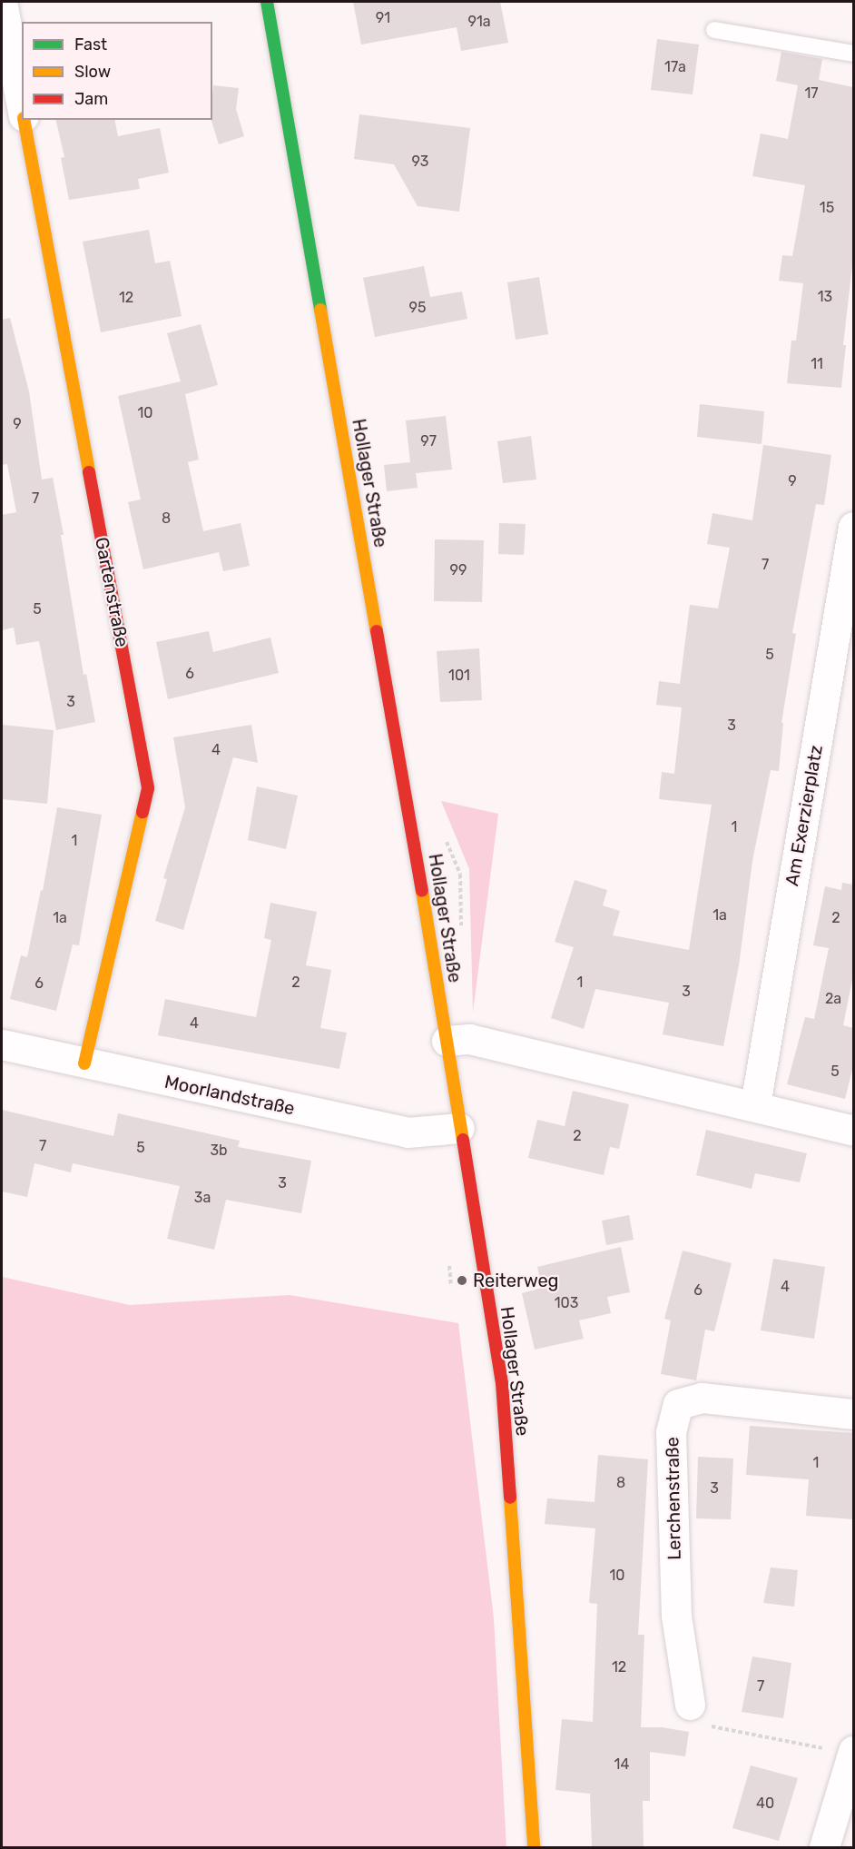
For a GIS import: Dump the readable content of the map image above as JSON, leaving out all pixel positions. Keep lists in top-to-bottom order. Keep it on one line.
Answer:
{"streets":{"main road":["Hollager Straße","Gartenstraße"],"street":["Am Exerzierplatz","Moorlandstraße","Lerchenstraße"]},"crossings":[["Hollager Straße","Moorlandstraße"],["Gartenstraße","Moorlandstraße"]],"places":["Reiterweg"],"house_numbers":["91","91a","17a","17","93","15","13","12","95","11","10","9","97","9","7","8","7","99","5","5","6","101","3","3","4","1","1","1a","1a","2","2","1","6","3","2a","4","5","2","7","5","3b","3","3a","4","6","103","1","8","3","10","12","7","14","40"],"legend":["Fast","Slow","Jam"]}
